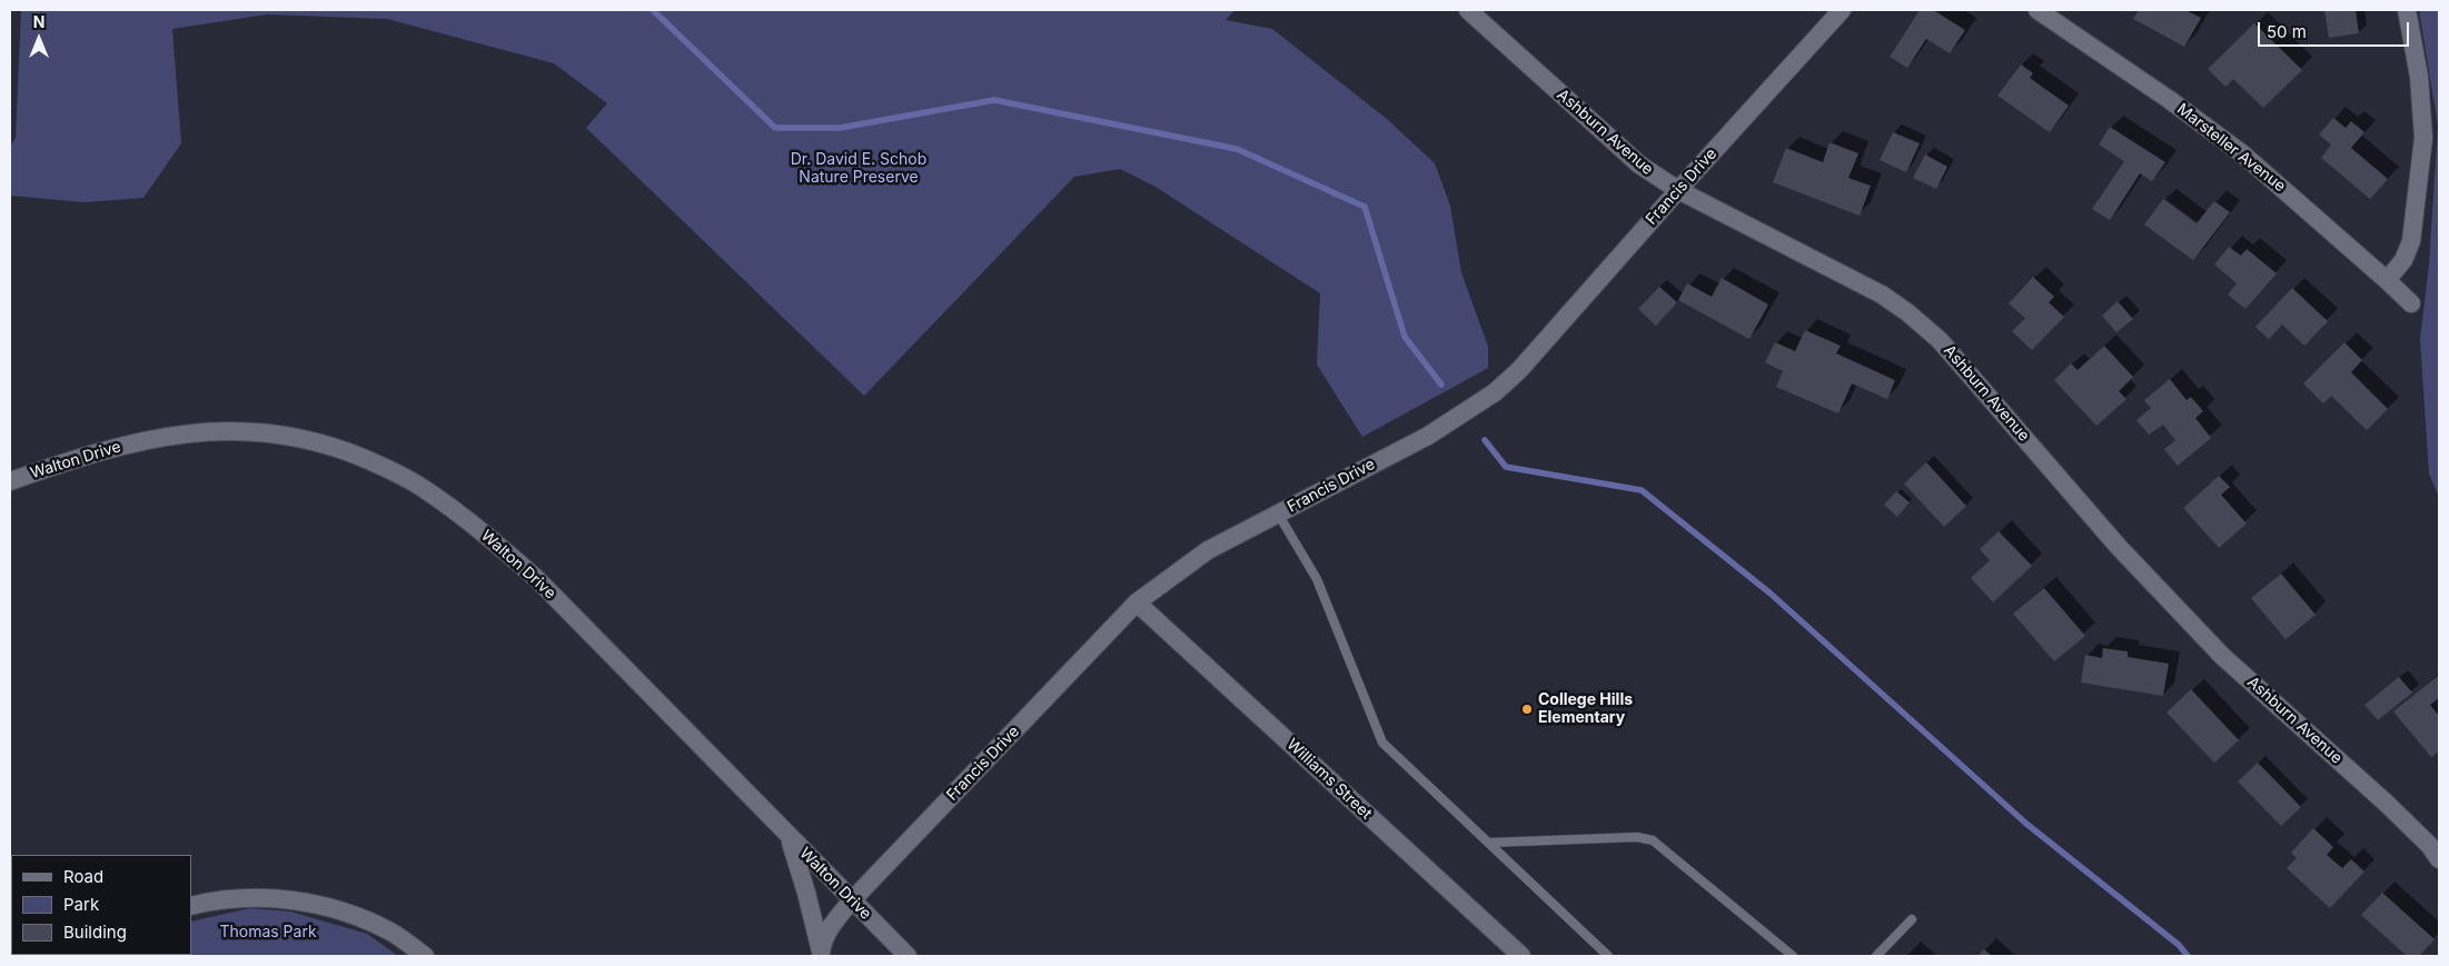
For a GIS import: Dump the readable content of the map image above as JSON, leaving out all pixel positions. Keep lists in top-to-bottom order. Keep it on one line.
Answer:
{"streets":{"street":["Ashburn Avenue","Marsteller Avenue","Francis Drive","Walton Drive","Williams Street"]},"crossings":[["Ashburn Avenue","Francis Drive"],["Francis Drive","Walton Drive"],["Francis Drive","Williams Street"]],"parks":["Dr. David E. Schob Nature Preserve","Thomas Park"],"places":["College Hills Elementary"],"legend":["Road","Park","Building"],"scale_bar":"50 m","north":"top"}
